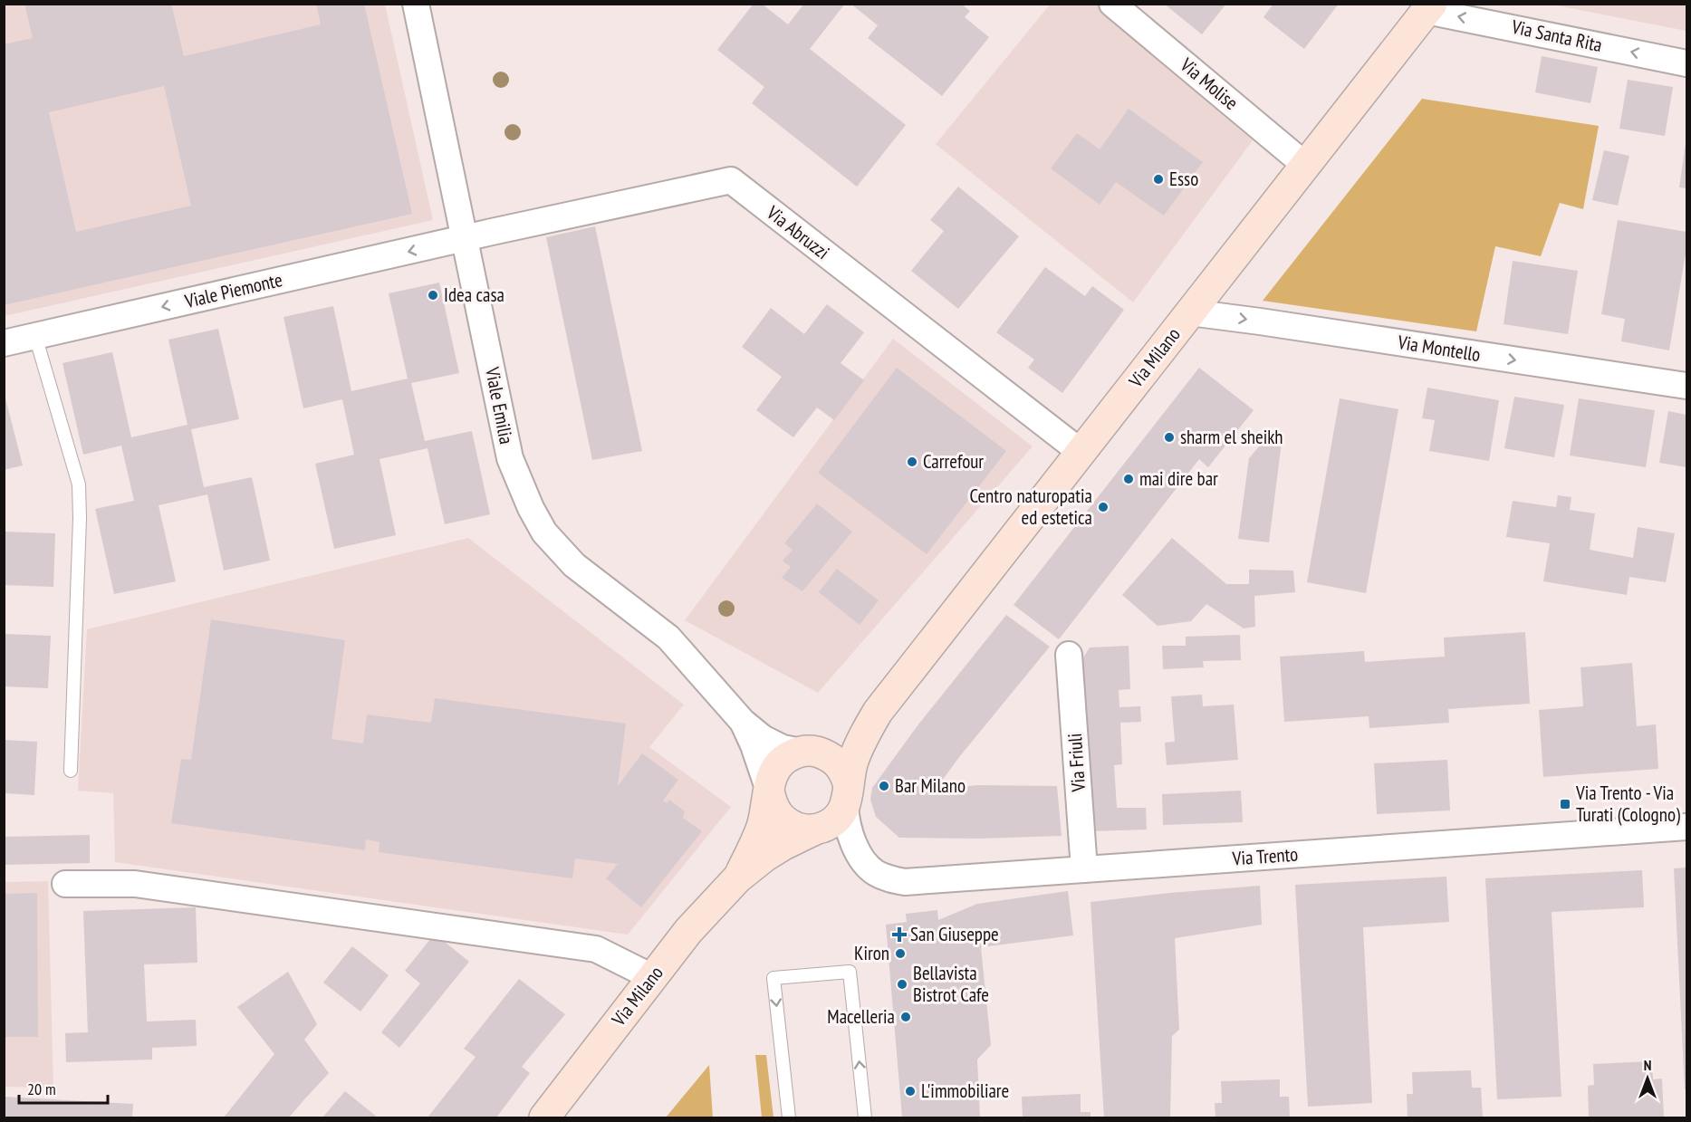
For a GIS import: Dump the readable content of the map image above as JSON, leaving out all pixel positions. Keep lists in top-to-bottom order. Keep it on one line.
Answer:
{"streets":{"main road":["Via Milano"],"street":["Via Santa Rita","Via Molise","Via Abruzzi","Viale Piemonte","Via Montello","Viale Emilia","Via Friuli","Via Trento"]},"crossings":[["Via Santa Rita","Via Milano"],["Via Molise","Via Milano"],["Via Abruzzi","Viale Piemonte"],["Via Abruzzi","Via Milano"],["Via Abruzzi","Viale Emilia"],["Viale Piemonte","Viale Emilia"],["Via Montello","Via Milano"],["Via Milano","Viale Emilia"],["Via Milano","Via Trento"],["Viale Emilia","Via Trento"],["Via Friuli","Via Trento"]],"one_way":["Via Santa Rita","Viale Piemonte","Via Montello"],"places":{"other":["Esso","Idea casa","sharm el sheikh","Carrefour","mai dire bar","Centro naturopatia ed estetica","Bar Milano","Kiron","Bellavista Bistrot Cafe","Macelleria","L'immobiliare"],"transit":["Via Trento - Via Turati (Cologno)"],"health":["San Giuseppe"]},"scale_bar":"20 m","north":"top"}
